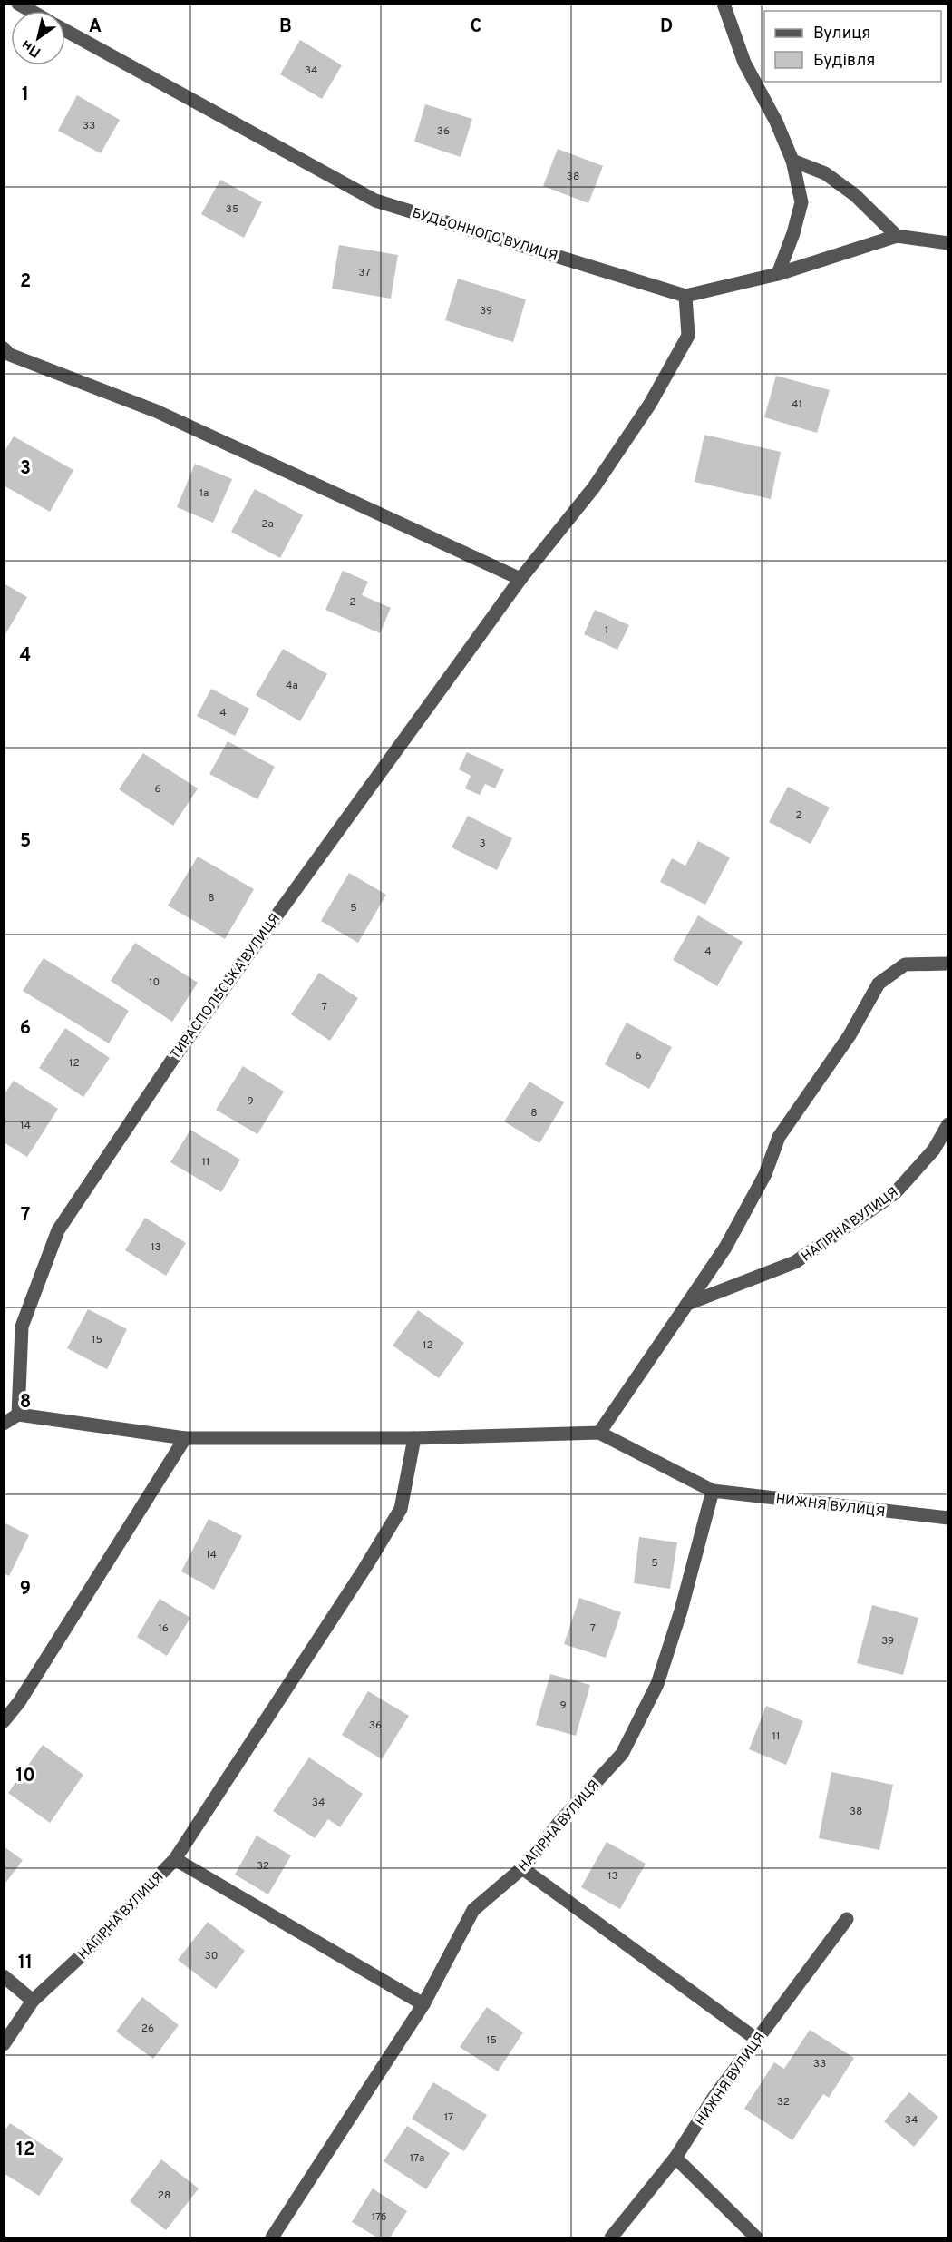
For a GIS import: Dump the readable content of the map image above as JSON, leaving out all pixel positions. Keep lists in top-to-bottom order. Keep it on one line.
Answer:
{"streets":{"street":["БУДЬОННОГО ВУЛИЦЯ","ТИРАСПОЛЬСЬКА ВУЛИЦЯ","НАГІРНА ВУЛИЦЯ","НИЖНЯ ВУЛИЦЯ"]},"crossings":[["БУДЬОННОГО ВУЛИЦЯ","ТИРАСПОЛЬСЬКА ВУЛИЦЯ"],["НАГІРНА ВУЛИЦЯ","НИЖНЯ ВУЛИЦЯ"]],"house_numbers":["34","33","36","38","35","37","39","41","1а","2а","2","1","4а","4","6","2","3","8","5","4","10","7","6","12","9","8","14","11","13","15","12","14","5","16","7","39","9","36","11","34","38","32","13","30","26","15","33","32","17","34","17а","28","17б"],"legend":["Вулиця","Будівля"],"north":"bottom left","grid":{"columns":["A","B","C","D"],"rows":["1","2","3","4","5","6","7","8","9","10","11","12"]}}
